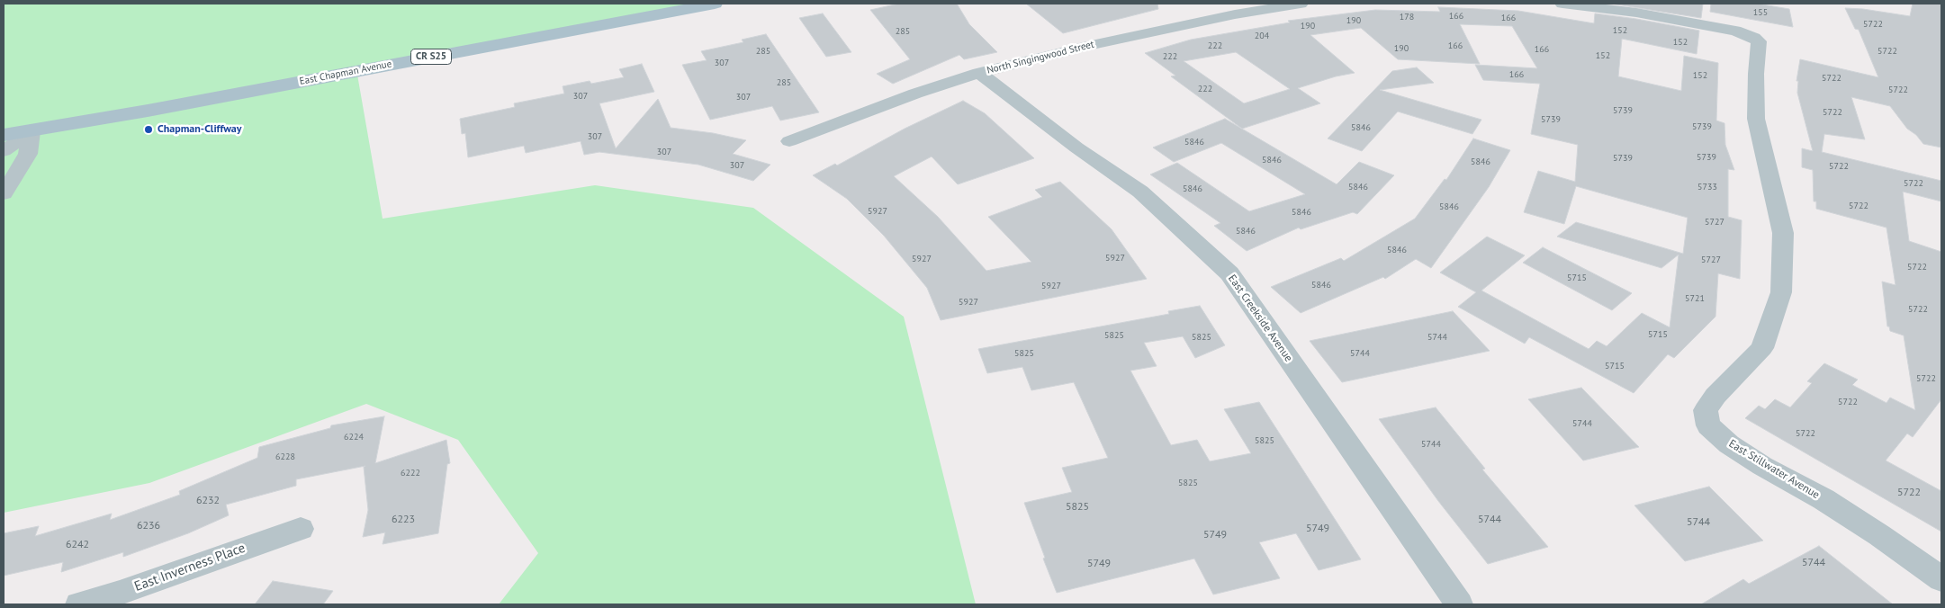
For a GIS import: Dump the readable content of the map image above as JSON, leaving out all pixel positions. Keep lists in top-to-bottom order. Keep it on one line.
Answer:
{"streets":{"main road":["CR S25","East Chapman Avenue"],"street":["North Singingwood Street","East Creekside Avenue","East Stillwater Avenue","East Inverness Place"]},"crossings":[["North Singingwood Street","East Creekside Avenue"]],"places":["Chapman-Cliffway"],"house_numbers":["155","166","178","166","190","5722","190","152","285","204","152","222","166","190","166","285","5722","152","222","307","166","152","5722","285","222","5722","307","307","5739","5722","5739","5739","5846","307","5846","307","5739","5739","5846","5846","307","5722","5722","5846","5733","5846","5722","5846","5927","5846","5727","5846","5846","5927","5927","5727","5722","5715","5846","5927","5721","5927","5722","5715","5825","5825","5744","5825","5744","5715","5722","5722","5744","5722","6224","5825","5744","6228","6222","5825","5722","6232","5825","6223","5744","5744","6236","5749","5749","6242","5744","5749"]}
